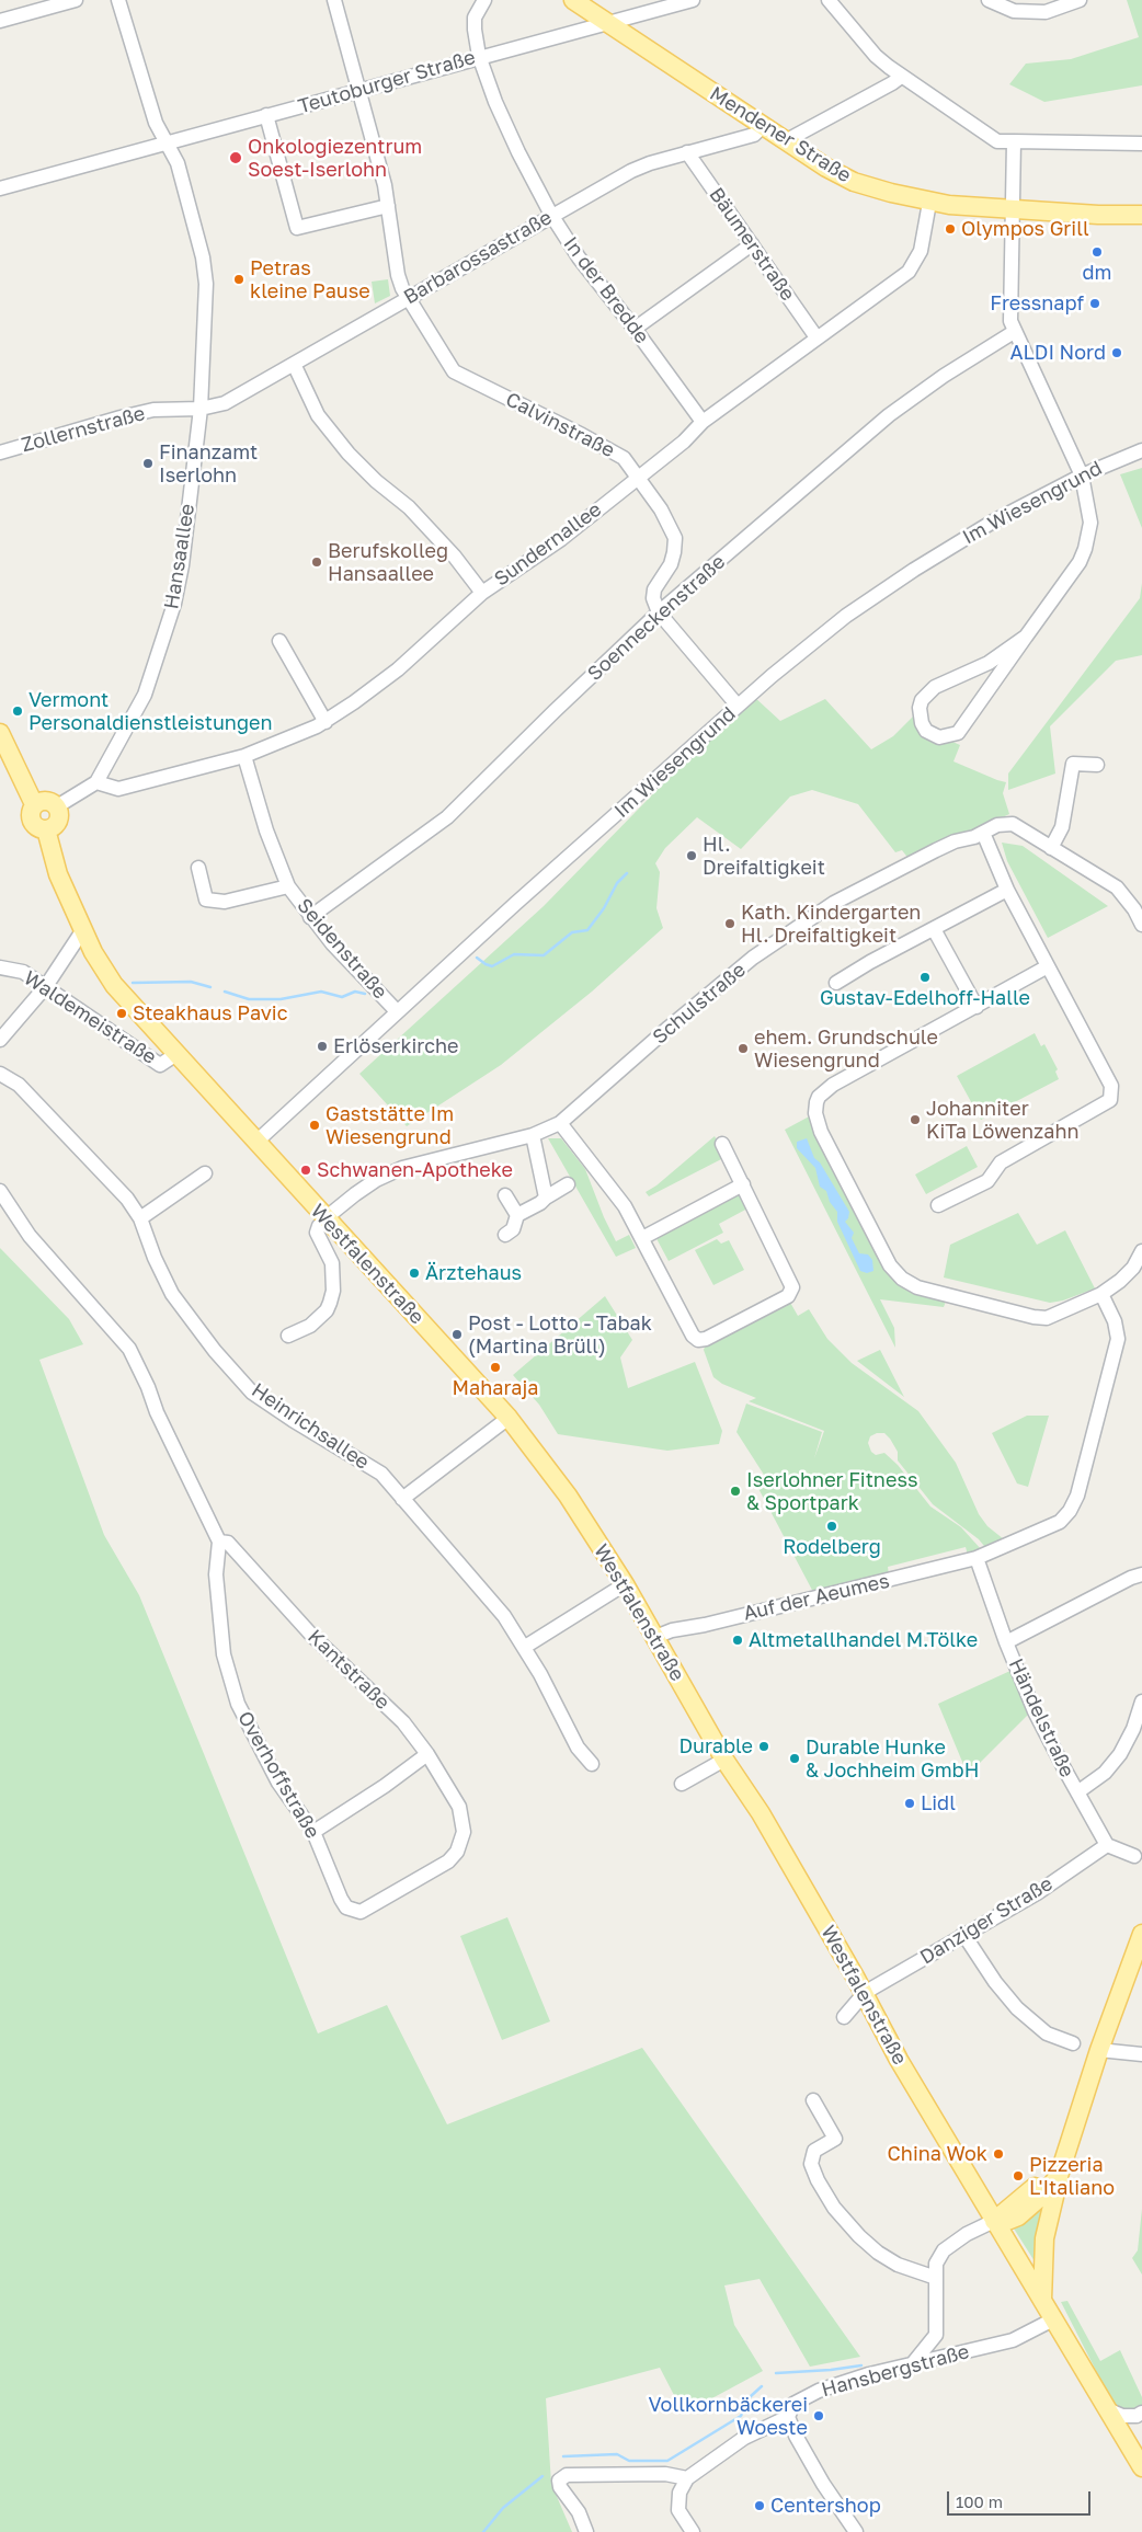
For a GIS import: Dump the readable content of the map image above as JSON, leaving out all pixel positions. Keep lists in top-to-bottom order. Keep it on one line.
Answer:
{"streets":{"main road":["Mendener Straße","Westfalenstraße"],"street":["Teutoburger Straße","Bäumerstraße","Barbarossastraße","In der Bredde","Calvinstraße","Zollernstraße","Im Wiesengrund","Sundernallee","Hansaallee","Soenneckenstraße","Seidenstraße","Schulstraße","Waldemeistraße","Heinrichsallee","Auf der Aeumes","Kantstraße","Händelstraße","Overhoffstraße","Danziger Straße","Hansbergstraße"]},"crossings":[["Teutoburger Straße","Mendener Straße"],["Teutoburger Straße","In der Bredde"],["Teutoburger Straße","Calvinstraße"],["Teutoburger Straße","Hansaallee"],["Mendener Straße","Barbarossastraße"],["Mendener Straße","Sundernallee"],["Bäumerstraße","Barbarossastraße"],["Bäumerstraße","Sundernallee"],["Barbarossastraße","In der Bredde"],["Barbarossastraße","Calvinstraße"],["Barbarossastraße","Zollernstraße"],["Barbarossastraße","Hansaallee"],["In der Bredde","Sundernallee"],["Calvinstraße","Sundernallee"],["Calvinstraße","Soenneckenstraße"],["Zollernstraße","Hansaallee"],["Im Wiesengrund","Seidenstraße"],["Im Wiesengrund","Westfalenstraße"],["Sundernallee","Hansaallee"],["Sundernallee","Seidenstraße"],["Hansaallee","Westfalenstraße"],["Soenneckenstraße","Seidenstraße"],["Schulstraße","Westfalenstraße"],["Waldemeistraße","Westfalenstraße"],["Westfalenstraße","Auf der Aeumes"],["Westfalenstraße","Danziger Straße"],["Westfalenstraße","Hansbergstraße"],["Auf der Aeumes","Händelstraße"],["Kantstraße","Overhoffstraße"],["Händelstraße","Danziger Straße"]],"places":["Onkologiezentrum Soest-Iserlohn","Olympos Grill","dm","Petras kleine Pause","Fressnapf","ALDI Nord","Finanzamt Iserlohn","Berufskolleg Hansaallee","Vermont Personaldienstleistungen","Hl. Dreifaltigkeit","Kath. Kindergarten Hl. Dreifaltigkeit","Gustav-Edelhoff-Halle","Steakhaus Pavic","Erlöserkirche","ehem. Grundschule Wiesengrund","Johanniter KiTa Löwenzahn","Gaststätte Im Wiesengrund","Schwanen-Apotheke","Ärztehaus","Post - Lotto - Tabak (Martina Brüll)","Maharaja","Iserlohner Fitness & Sportpark","Rodelberg","Altmetallhandel M.Tölke","Durable","Durable Hunke & Jochheim GmbH","Lidl","China Wok","Pizzeria L'Italiano","Vollkornbäckerei Woeste","Centershop"],"scale_bar":"100 m"}
